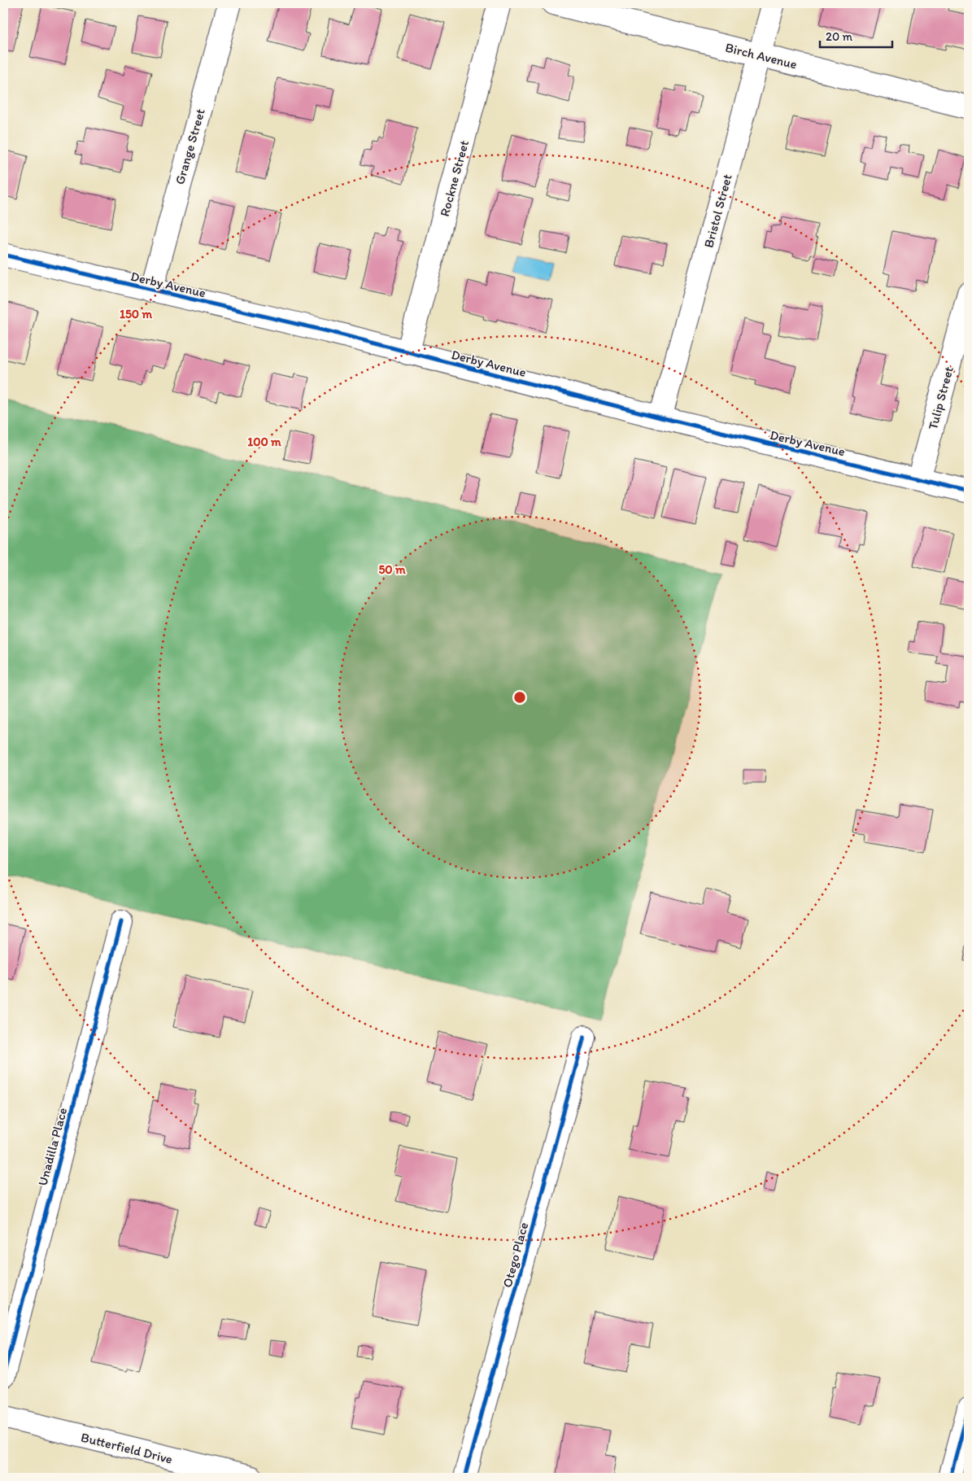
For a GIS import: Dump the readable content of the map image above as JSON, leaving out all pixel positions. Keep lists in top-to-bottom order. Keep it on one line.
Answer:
{"streets":{"street":["Birch Avenue","Grange Street","Rockne Street","Bristol Street","Derby Avenue","Tulip Street","Unadilla Place","Otego Place","Butterfield Drive"]},"crossings":[["Birch Avenue","Bristol Street"],["Grange Street","Derby Avenue"],["Rockne Street","Derby Avenue"],["Bristol Street","Derby Avenue"],["Derby Avenue","Tulip Street"]],"scale_bar":"20 m","rings":["150 m","100 m","50 m"]}
